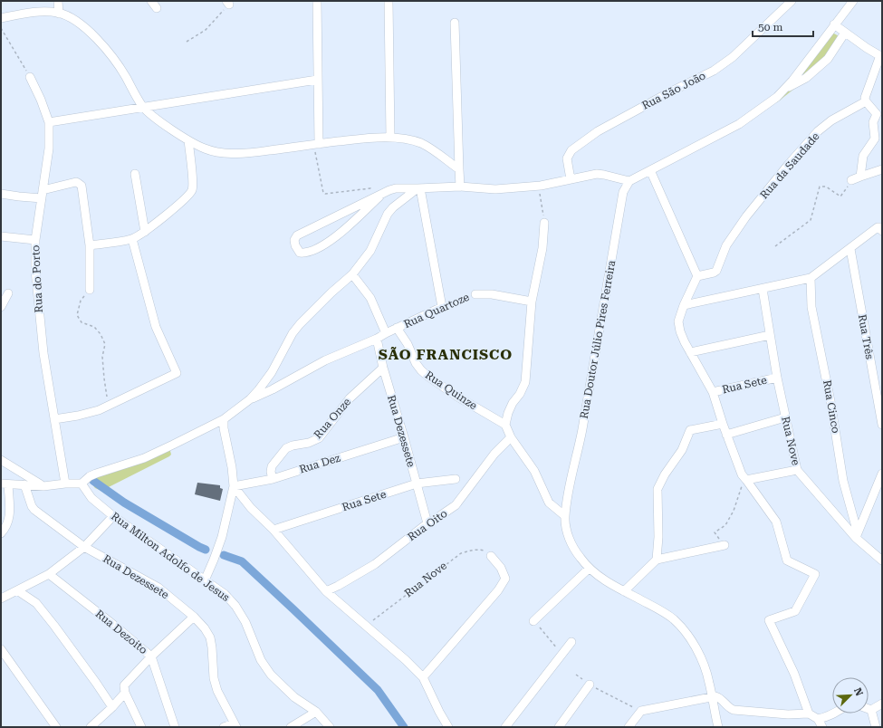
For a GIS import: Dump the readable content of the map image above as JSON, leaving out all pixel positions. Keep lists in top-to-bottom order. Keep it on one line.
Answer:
{"streets":{"street":["Rua São João","Rua da Saudade","Rua do Porto","Rua Quartoze","Rua Três","Rua Doutor Júlio Pires Ferreira","Rua Sete","Rua Quinze","Rua Cinco","Rua Onze","Rua Dezessete","Rua Nove","Rua Dez","Rua Oito","Rua Milton Adolfo de Jesus","Rua Dezoito"]},"crossings":[["Rua Quartoze","Rua Quinze"],["Rua Quartoze","Rua Dezessete"],["Rua Sete","Rua Dezessete"],["Rua Sete","Rua Nove"],["Rua Cinco","Rua Nove"],["Rua Onze","Rua Dezessete"],["Rua Onze","Rua Dez"],["Rua Dezessete","Rua Dez"],["Rua Dezessete","Rua Oito"]],"districts":["SÃO FRANCISCO"],"scale_bar":"50 m","north":"top right"}
